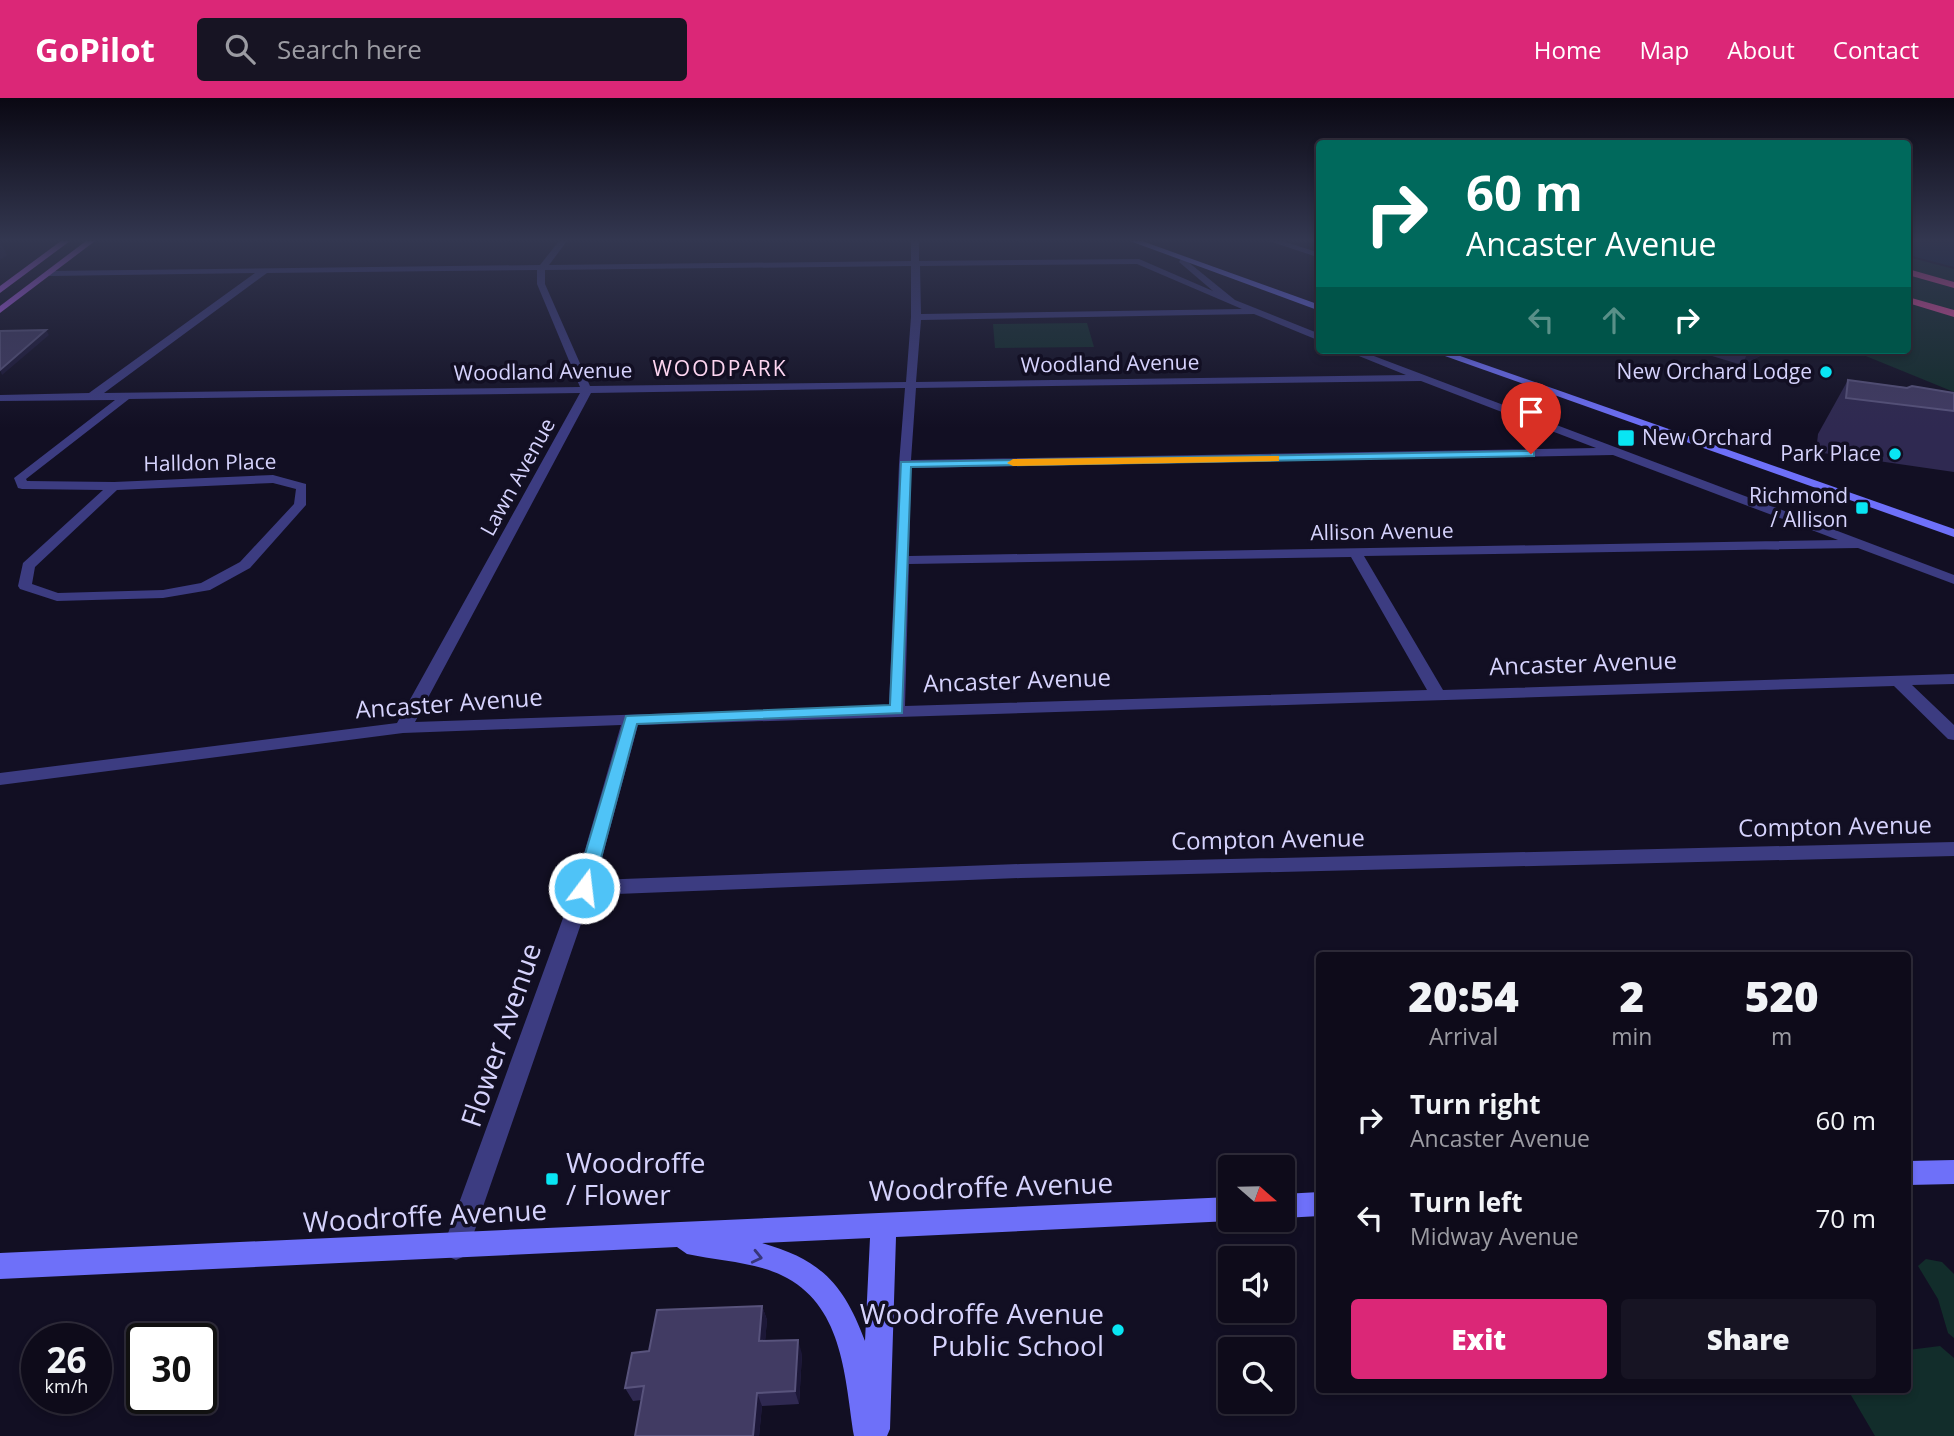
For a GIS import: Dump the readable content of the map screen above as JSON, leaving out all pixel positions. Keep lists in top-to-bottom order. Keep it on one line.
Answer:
{"streets":{"main road":["Woodroffe Avenue"],"street":["Woodland Avenue","Halldon Place","Lawn Avenue","Allison Avenue","Ancaster Avenue","Compton Avenue","Flower Avenue"]},"crossings":[["Woodland Avenue","Halldon Place"],["Woodland Avenue","Lawn Avenue"],["Lawn Avenue","Ancaster Avenue"],["Ancaster Avenue","Flower Avenue"],["Compton Avenue","Flower Avenue"],["Flower Avenue","Woodroffe Avenue"]],"districts":["WOODPARK"],"places":{"other":["New Orchard Lodge","Park Place","Woodroffe Avenue Public School"],"transit":["New Orchard","Richmond / Allison","Woodroffe / Flower"]},"north":"right","page":{"header":"GoPilot","search":"Search here","nav":["Home","Map","About","Contact"],"turn":["60 m","Ancaster Avenue"],"eta":["20:54","Arrival","2","min","520","m"],"list":[{"name":"Turn right","note":"Ancaster Avenue","value":"60 m"},{"name":"Turn left","note":"Midway Avenue","value":"70 m"}],"buttons":["Exit","Share"],"speed":"26 km/h","limit":"30"}}
